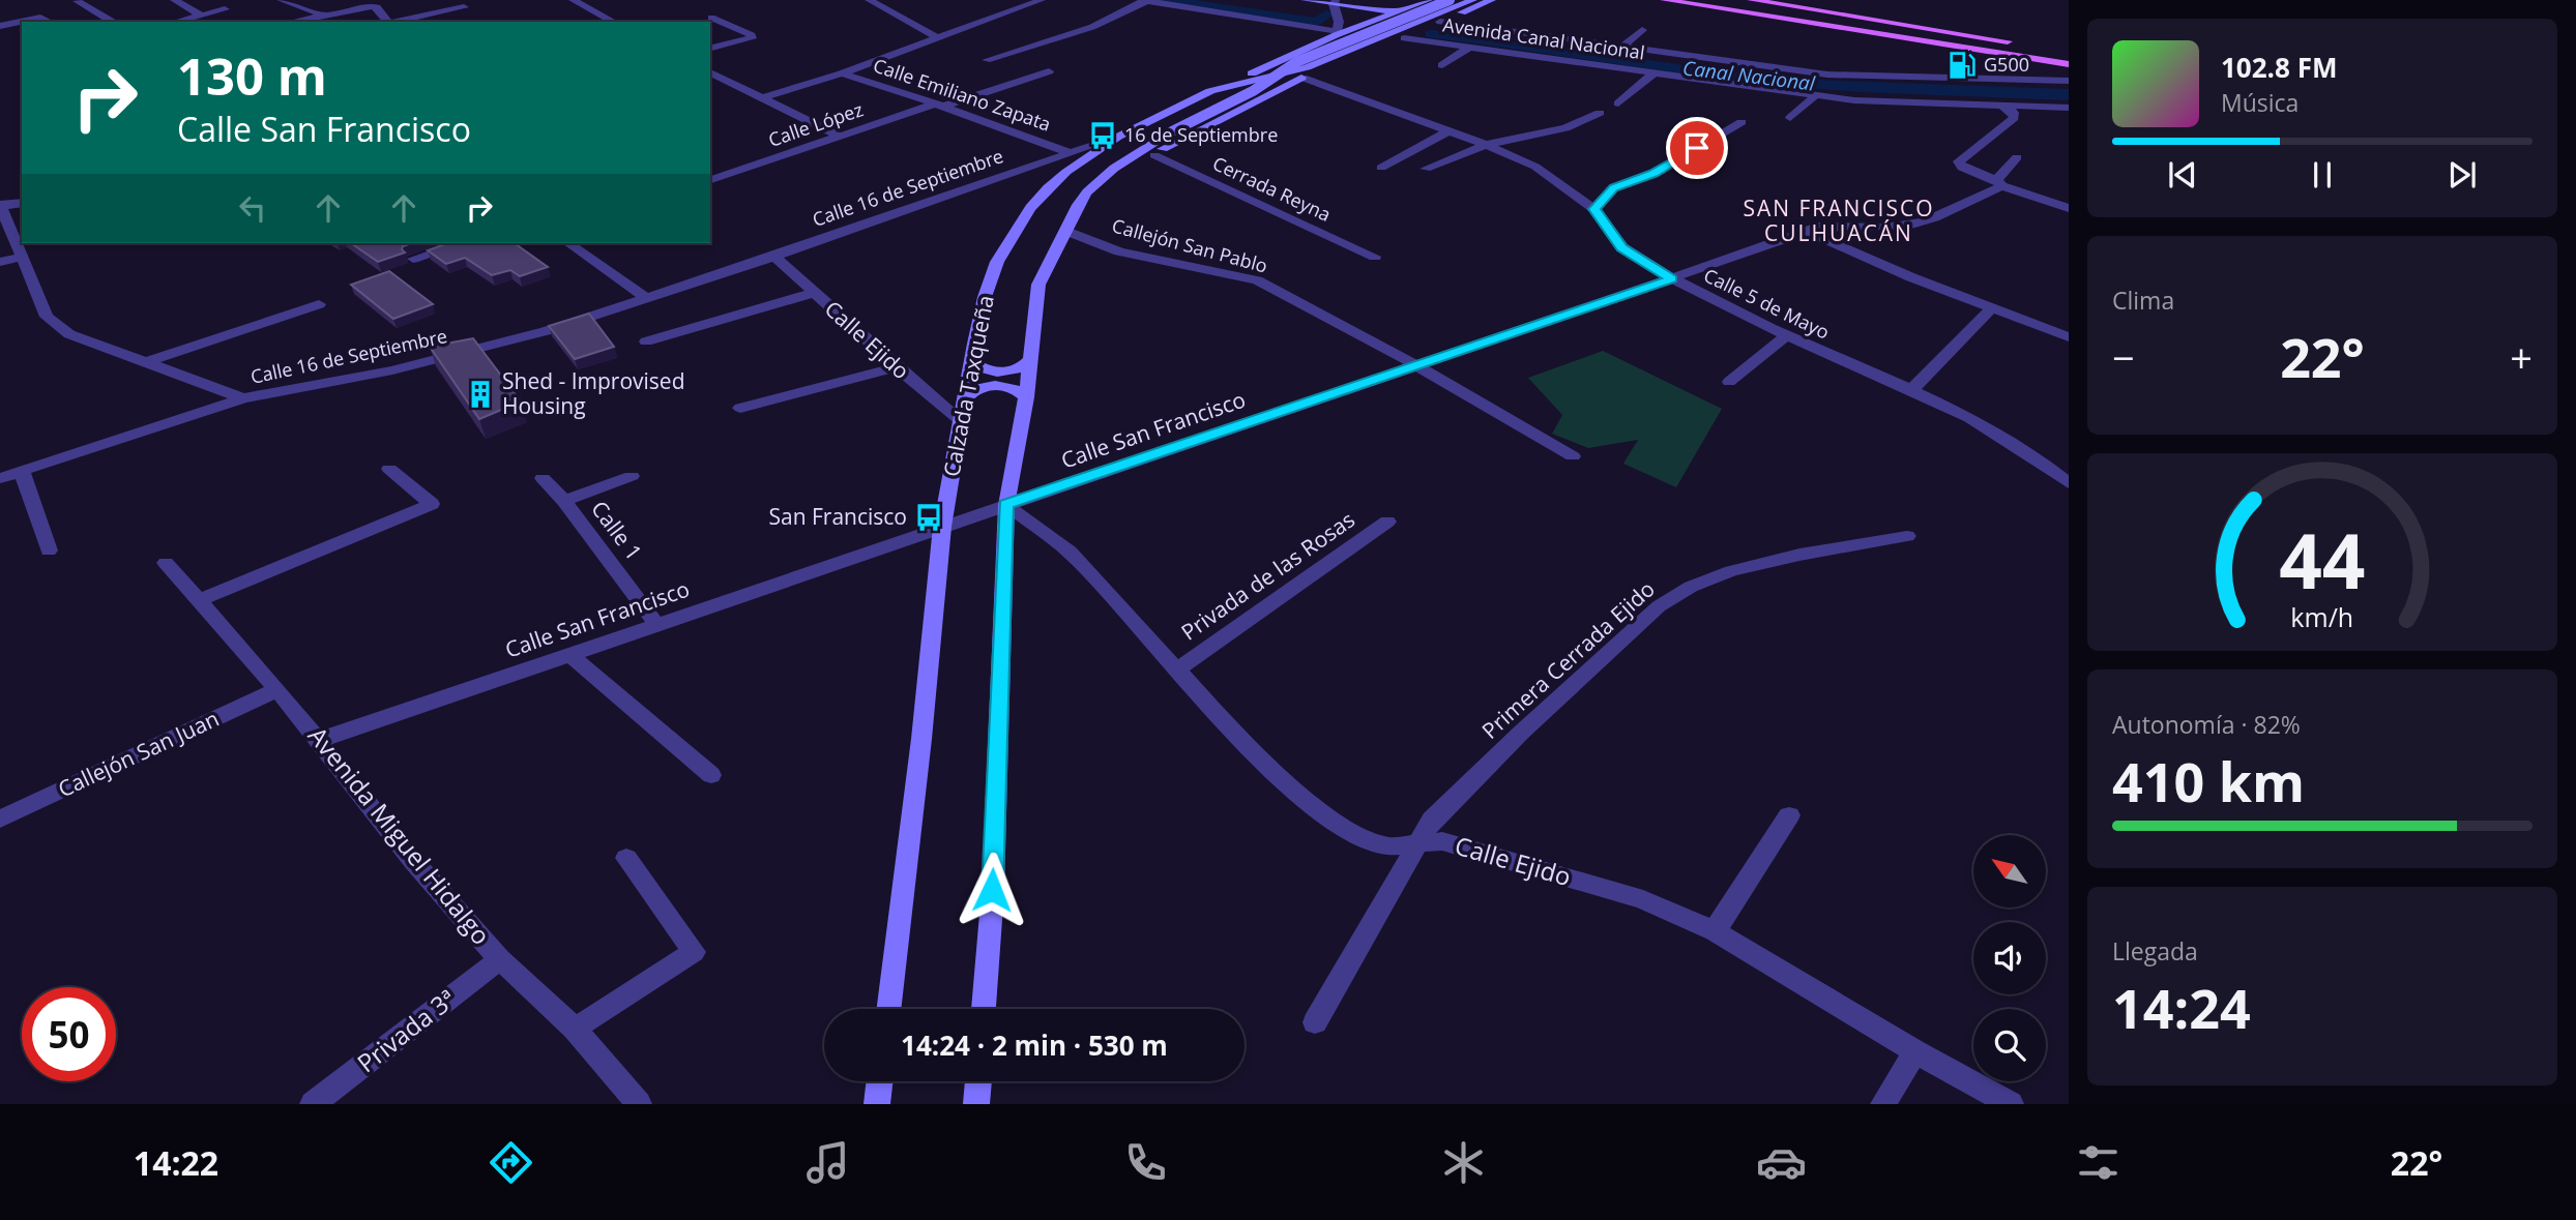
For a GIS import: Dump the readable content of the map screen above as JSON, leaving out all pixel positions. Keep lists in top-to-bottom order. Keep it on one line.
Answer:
{"streets":{"main road":["Calzada Taxqueña"],"street":["Avenida Canal Nacional","Calle Emiliano Zapata","Calle López","Calle 16 de Septiembre","Cerrada Reyna","Callejón San Pablo","Calle 5 de Mayo","Calle Ejido","Calle San Francisco","Calle 1","Privada de las Rosas","Primera Cerrada Ejido","Callejón San Juan","Avenida Miguel Hidalgo","Privada 3ª"]},"crossings":[["Avenida Canal Nacional","Calzada Taxqueña"],["Calle Emiliano Zapata","Calle López"],["Calle Emiliano Zapata","Calle 16 de Septiembre"],["Calle 16 de Septiembre","Calle Ejido"],["Calle 16 de Septiembre","Calzada Taxqueña"],["Cerrada Reyna","Calzada Taxqueña"],["Callejón San Pablo","Calle San Francisco"],["Calle 5 de Mayo","Calzada Taxqueña"],["Calle 5 de Mayo","Calle San Francisco"],["Calle Ejido","Calzada Taxqueña"],["Calle Ejido","Calle San Francisco"],["Calle Ejido","Privada de las Rosas"],["Calle Ejido","Primera Cerrada Ejido"],["Calzada Taxqueña","Calle San Francisco"],["Calle San Francisco","Calle 1"],["Calle San Francisco","Avenida Miguel Hidalgo"],["Callejón San Juan","Avenida Miguel Hidalgo"],["Avenida Miguel Hidalgo","Privada 3ª"]],"districts":["SAN FRANCISCO CULHUACÁN"],"water":["Canal Nacional"],"places":{"fuel station":["G500"],"bus stop":["16 de Septiembre","San Francisco"],"building":["Shed - Improvised Housing"]},"north":"top left","page":{"turn":["130 m","Calle San Francisco"],"song":["102.8 FM","Música"],"tile":["Clima",["Autonomía · 82%","410 km"],["Llegada","14:24"]],"heat":["−","22°","+"],"limit":"50","trip":"14:24 · 2 min · 530 m","tabs":["14:22","22°"],"gauge":["44","km/h"]}}
